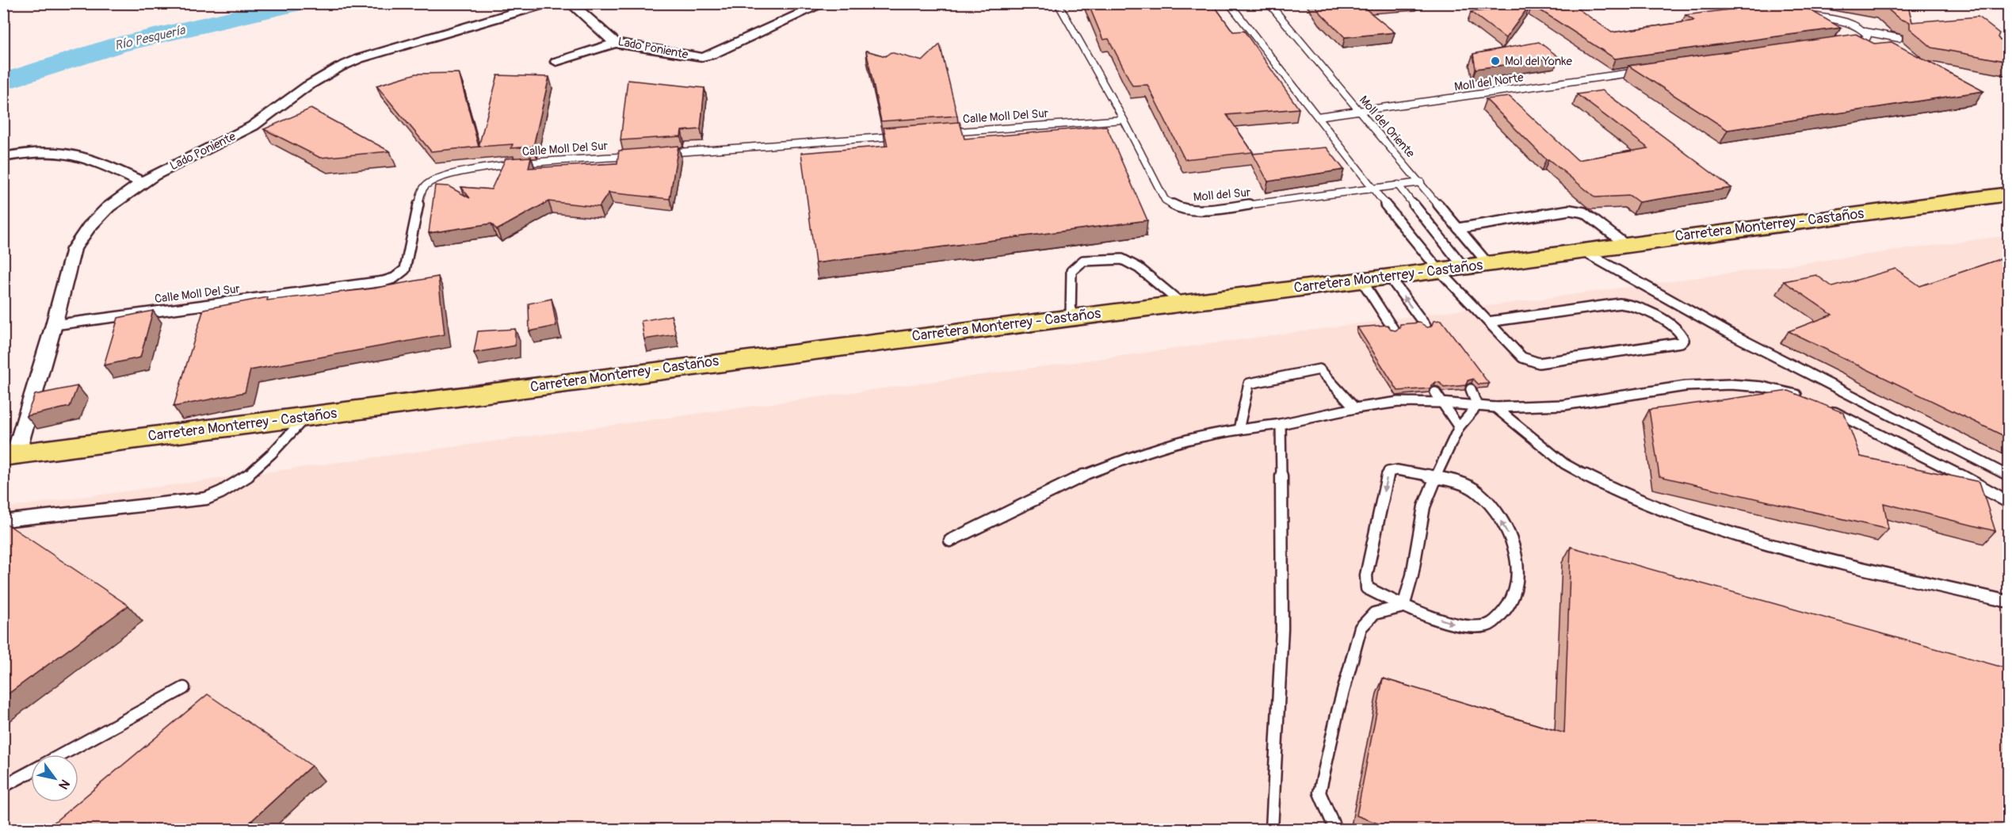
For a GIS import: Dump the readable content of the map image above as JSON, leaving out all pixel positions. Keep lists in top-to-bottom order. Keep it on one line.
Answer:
{"streets":{"main road":["Carretera Monterrey - Castaños"],"street":["Lado Poniente"],"lane":["Moll del Norte","Calle Moll Del Sur","Moll del Oriente","Moll del Sur"]},"crossings":[["Lado Poniente","Calle Moll Del Sur"],["Lado Poniente","Carretera Monterrey - Castaños"],["Moll del Norte","Moll del Oriente"],["Calle Moll Del Sur","Moll del Sur"],["Moll del Oriente","Moll del Sur"],["Moll del Oriente","Carretera Monterrey - Castaños"]],"water":["Río Pesquería"],"places":["Mol del Yonke"],"north":"bottom right"}
